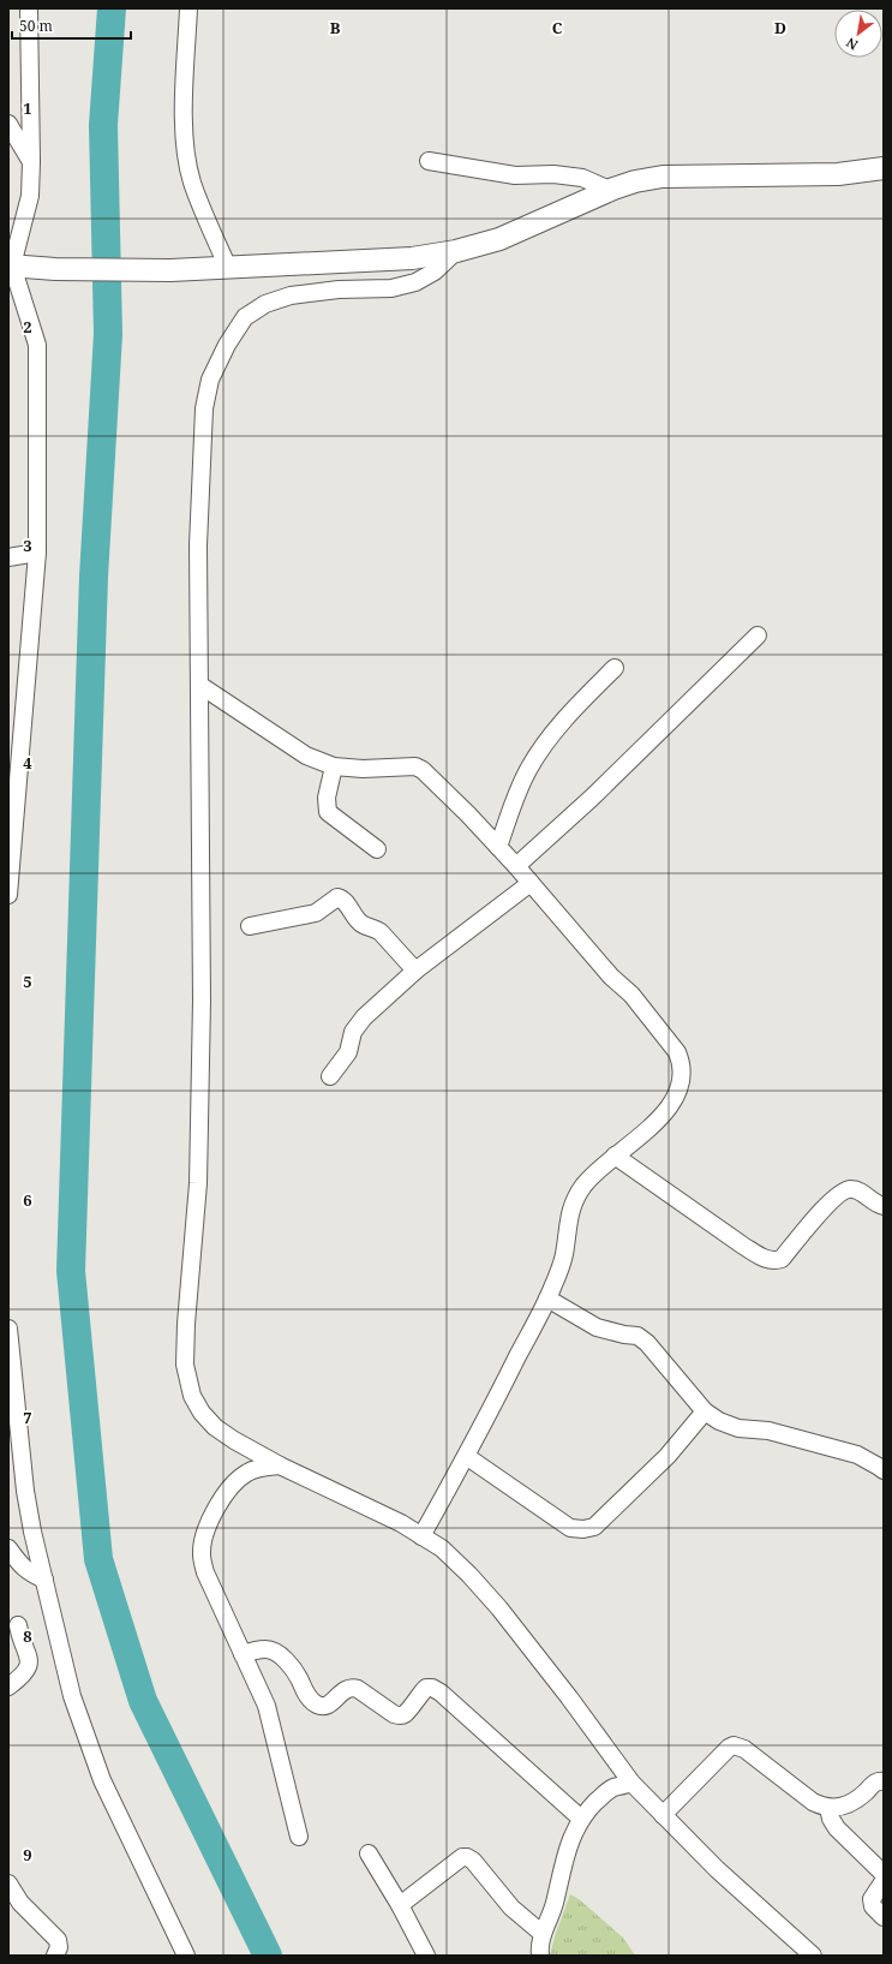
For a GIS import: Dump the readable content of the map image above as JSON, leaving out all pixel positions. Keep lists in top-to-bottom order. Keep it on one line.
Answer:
{"scale_bar":"50 m","north":"bottom left","grid":{"columns":["B","C","D"],"rows":["1","2","3","4","5","6","7","8","9"]}}
